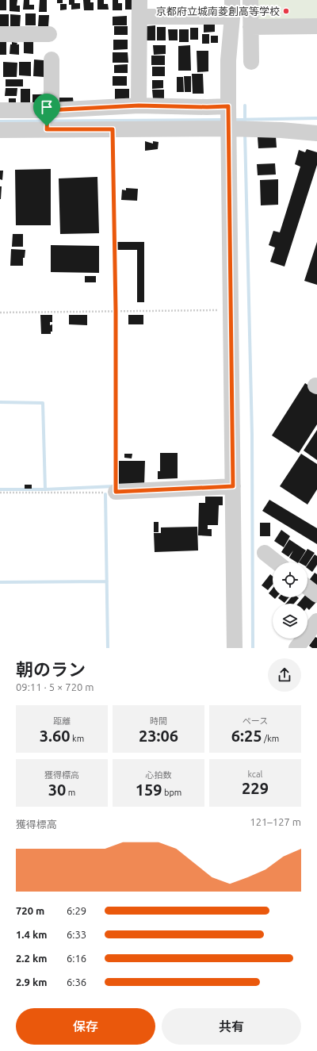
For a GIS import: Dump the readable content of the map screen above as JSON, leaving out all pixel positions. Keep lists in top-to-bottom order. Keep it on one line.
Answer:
{"places":["京都府立城南菱創高等学校"],"page":{"heading":["朝のラン","09:11 · 5 × 720 m"],"stats":[["距離","3.60 km"],["時間","23:06"],["ペース","6:25 /km"],["獲得標高","30 m"],["心拍数","159 bpm"],["kcal","229"]],"chart":["獲得標高","121–127 m"],"list":[{"name":"720 m","note":"6:29"},{"name":"1.4 km","note":"6:33"},{"name":"2.2 km","note":"6:16"},{"name":"2.9 km","note":"6:36"}],"buttons":["保存","共有"]}}
